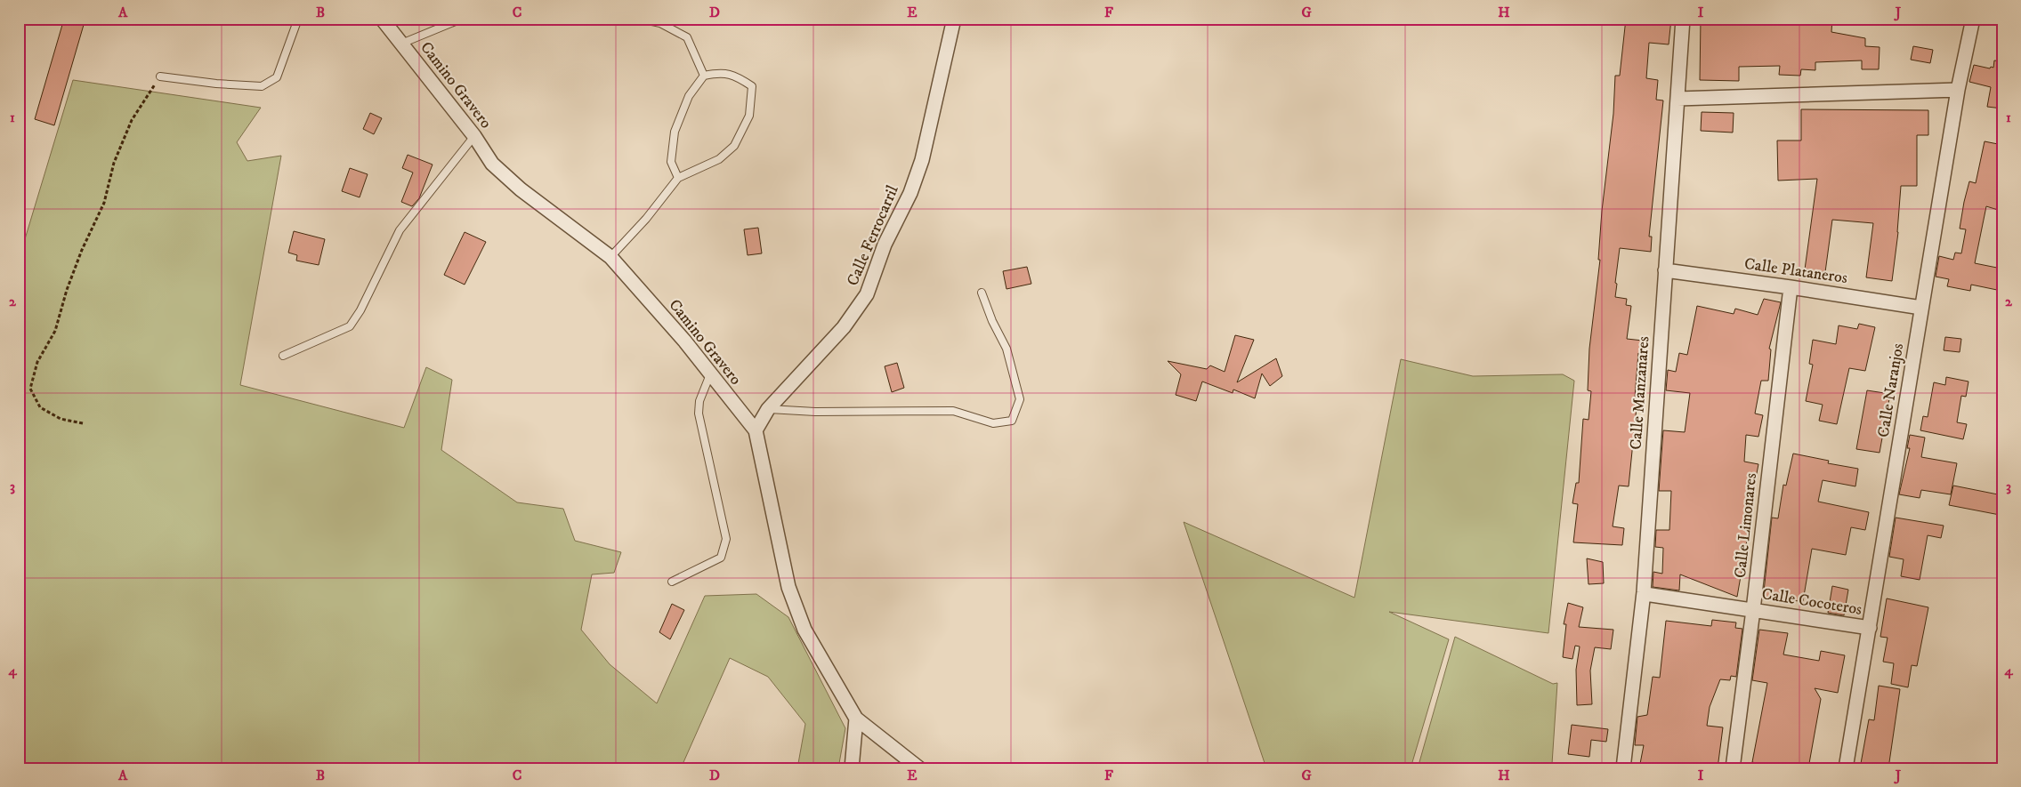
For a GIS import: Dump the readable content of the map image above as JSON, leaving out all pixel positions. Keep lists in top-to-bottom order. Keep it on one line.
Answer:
{"streets":{"street":["Camino Gravero","Calle Ferrocarril","Calle Plataneros","Calle Naranjos","Calle Manzanares","Calle Limonares","Calle Cocoteros"]},"crossings":[["Camino Gravero","Calle Ferrocarril"],["Calle Plataneros","Calle Naranjos"],["Calle Plataneros","Calle Manzanares"],["Calle Plataneros","Calle Limonares"],["Calle Naranjos","Calle Cocoteros"],["Calle Manzanares","Calle Cocoteros"],["Calle Limonares","Calle Cocoteros"]],"grid":{"columns":["A","B","C","D","E","F","G","H","I","J"],"rows":["1","2","3","4"]}}
